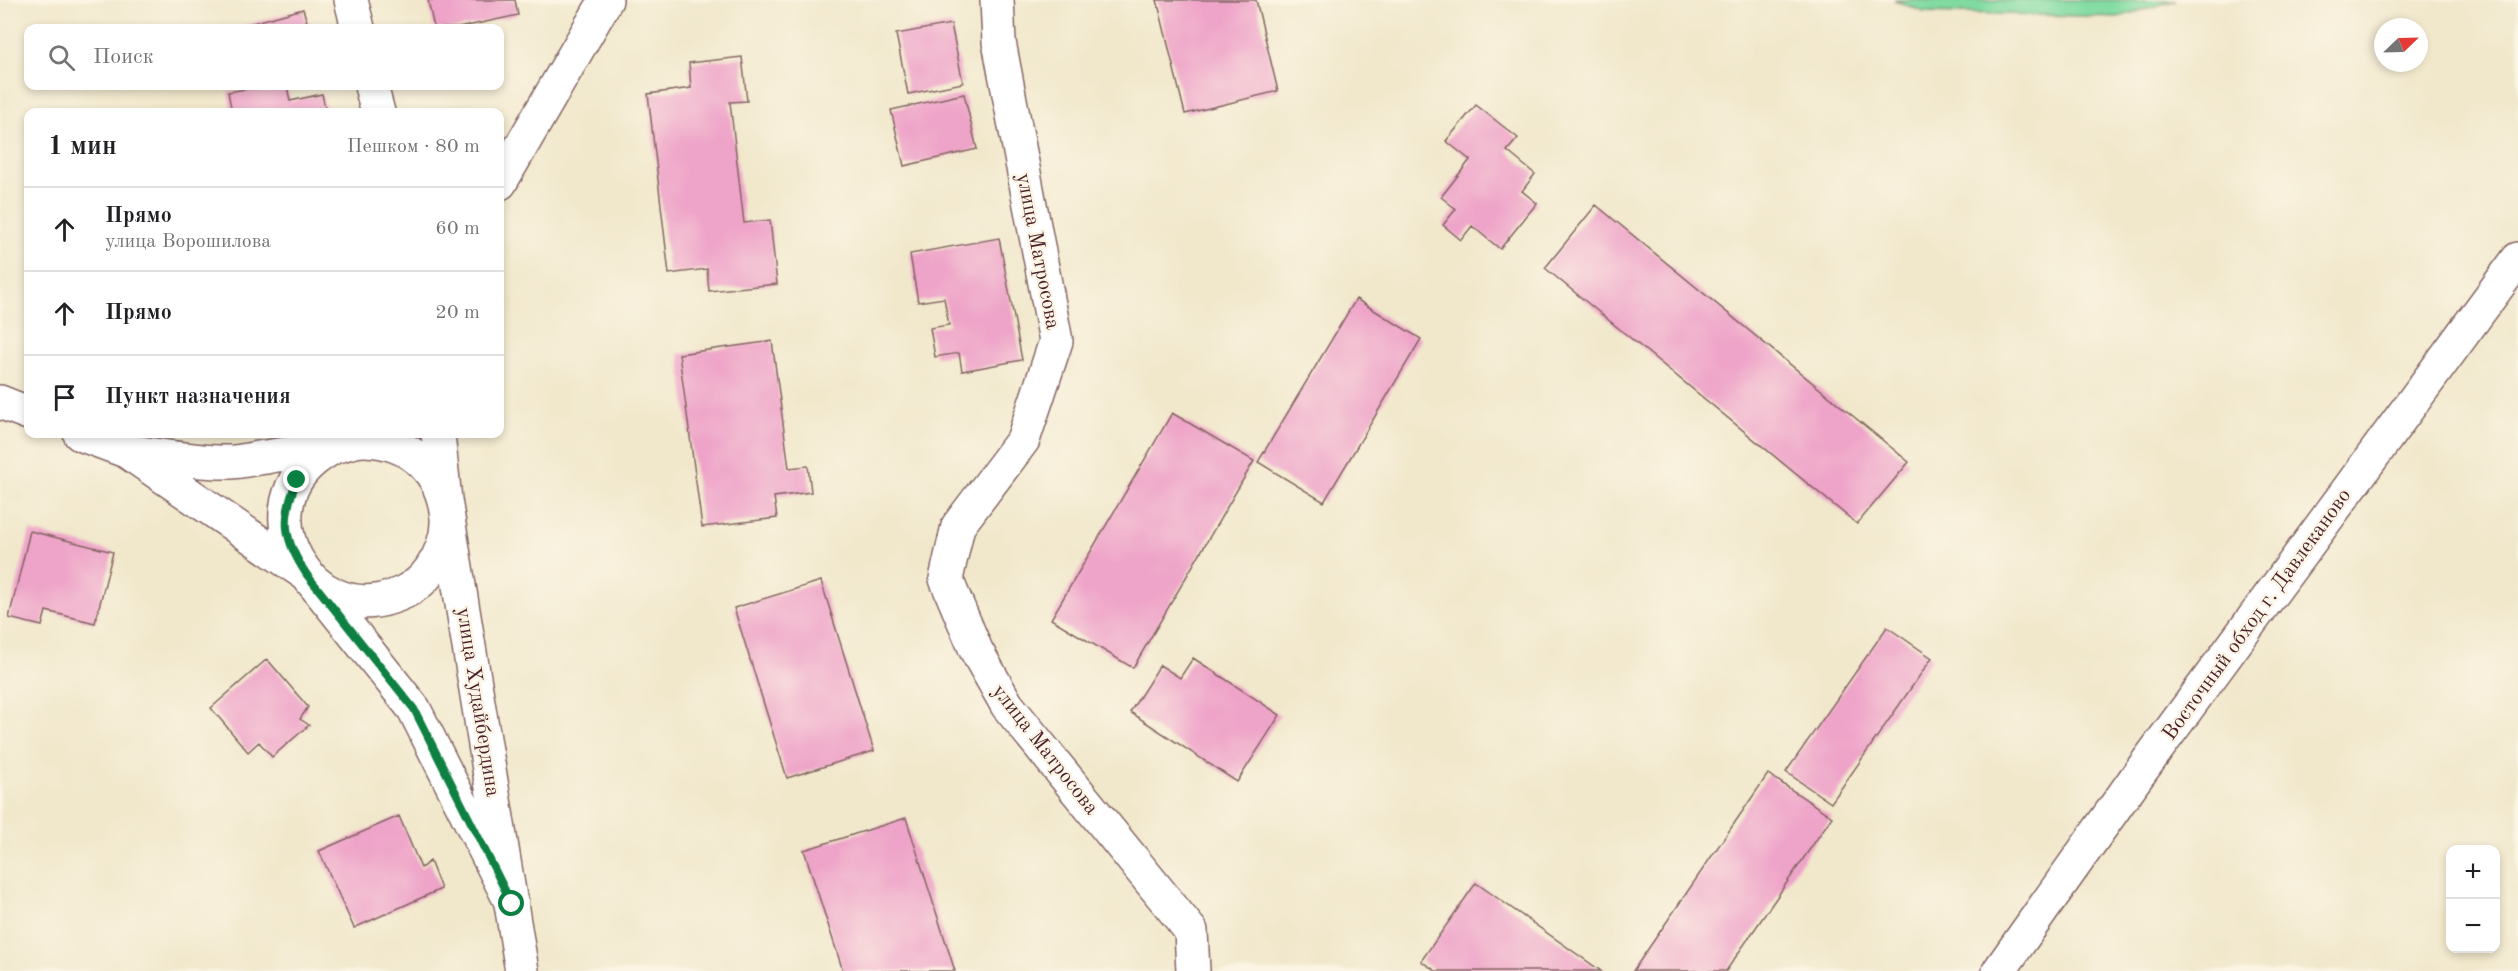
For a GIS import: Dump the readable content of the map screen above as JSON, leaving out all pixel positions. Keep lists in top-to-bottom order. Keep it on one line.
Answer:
{"streets":{"street":["улица Матросова","Восточный обход г. Давлеканово","улица Худайбердина"]},"north":"top right","page":{"search":"Поиск","heading":["1 мин","Пешком · 80 m"],"list":[["Прямо","улица Ворошилова","60 m"],["Прямо","20 m"],"Пункт назначения"],"map_buttons":["+","−"]}}
